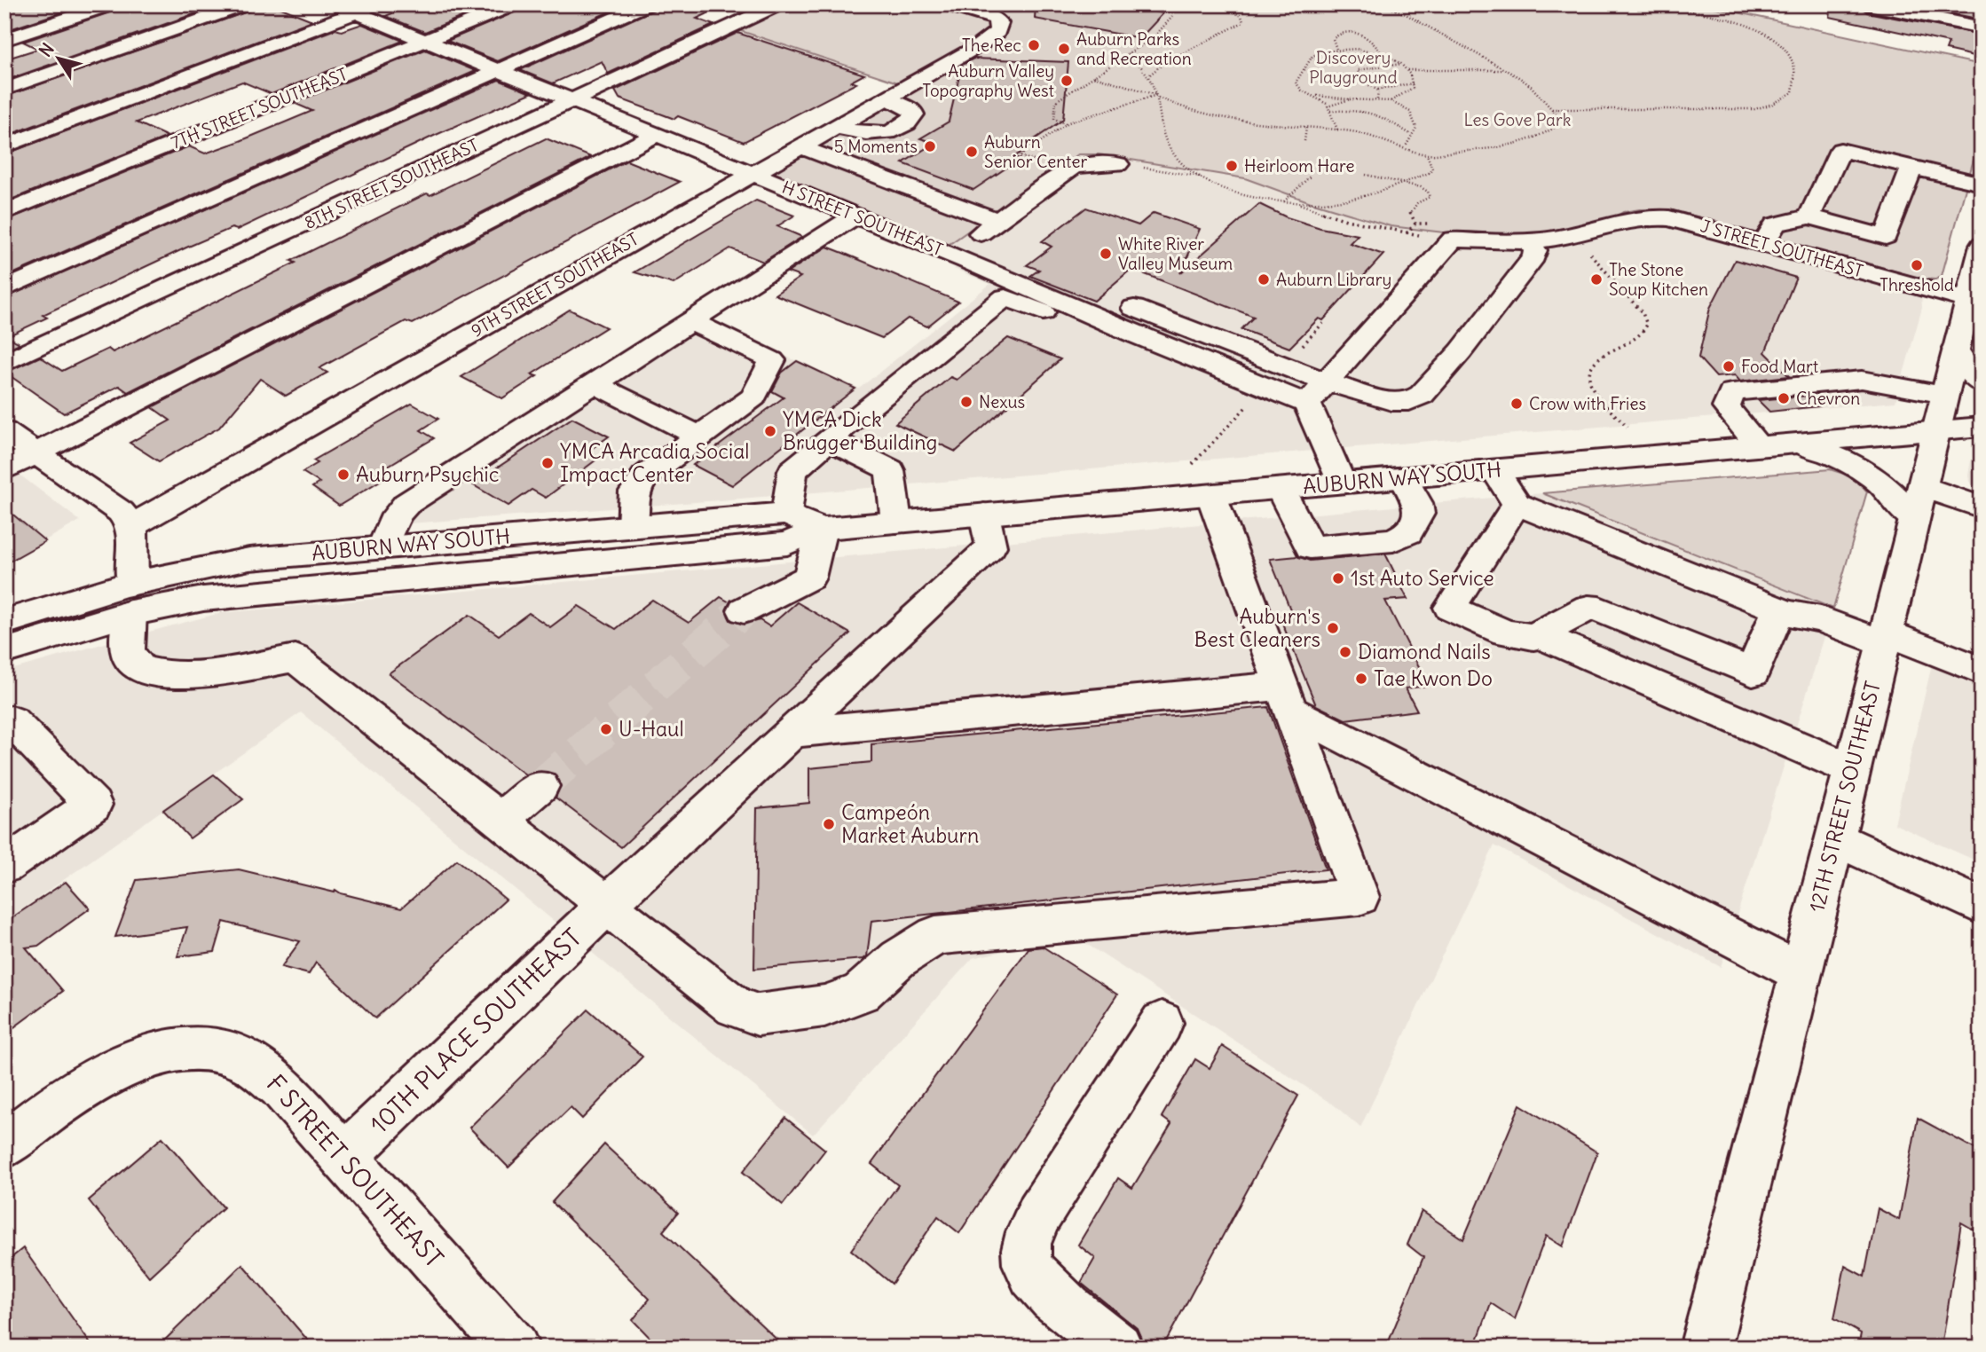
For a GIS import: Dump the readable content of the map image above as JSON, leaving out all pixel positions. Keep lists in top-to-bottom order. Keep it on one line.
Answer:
{"streets":{"street":["7TH STREET SOUTHEAST","8TH STREET SOUTHEAST","H STREET SOUTHEAST","J STREET SOUTHEAST","9TH STREET SOUTHEAST","AUBURN WAY SOUTH","12TH STREET SOUTHEAST","10TH PLACE SOUTHEAST","F STREET SOUTHEAST"]},"crossings":[["7TH STREET SOUTHEAST","H STREET SOUTHEAST"],["8TH STREET SOUTHEAST","H STREET SOUTHEAST"],["H STREET SOUTHEAST","9TH STREET SOUTHEAST"],["J STREET SOUTHEAST","12TH STREET SOUTHEAST"],["AUBURN WAY SOUTH","12TH STREET SOUTHEAST"],["AUBURN WAY SOUTH","10TH PLACE SOUTHEAST"],["10TH PLACE SOUTHEAST","F STREET SOUTHEAST"]],"parks":["Discovery Playground","Les Gove Park"],"places":["The Rec","Auburn Parks and Recreation","Auburn Valley Topography West","5 Moments","Auburn Senior Center","Heirloom Hare","White River Valley Museum","Threshold","Auburn Library","The Stone Soup Kitchen","Food Mart","Chevron","Nexus","Crow with Fries","YMCA Dick Brugger Building","YMCA Arcadia Social Impact Center","Auburn Psychic","1st Auto Service","Auburn's Best Cleaners","Diamond Nails","Tae Kwon Do","U-Haul","Campeón Market Auburn"],"north":"top left"}
